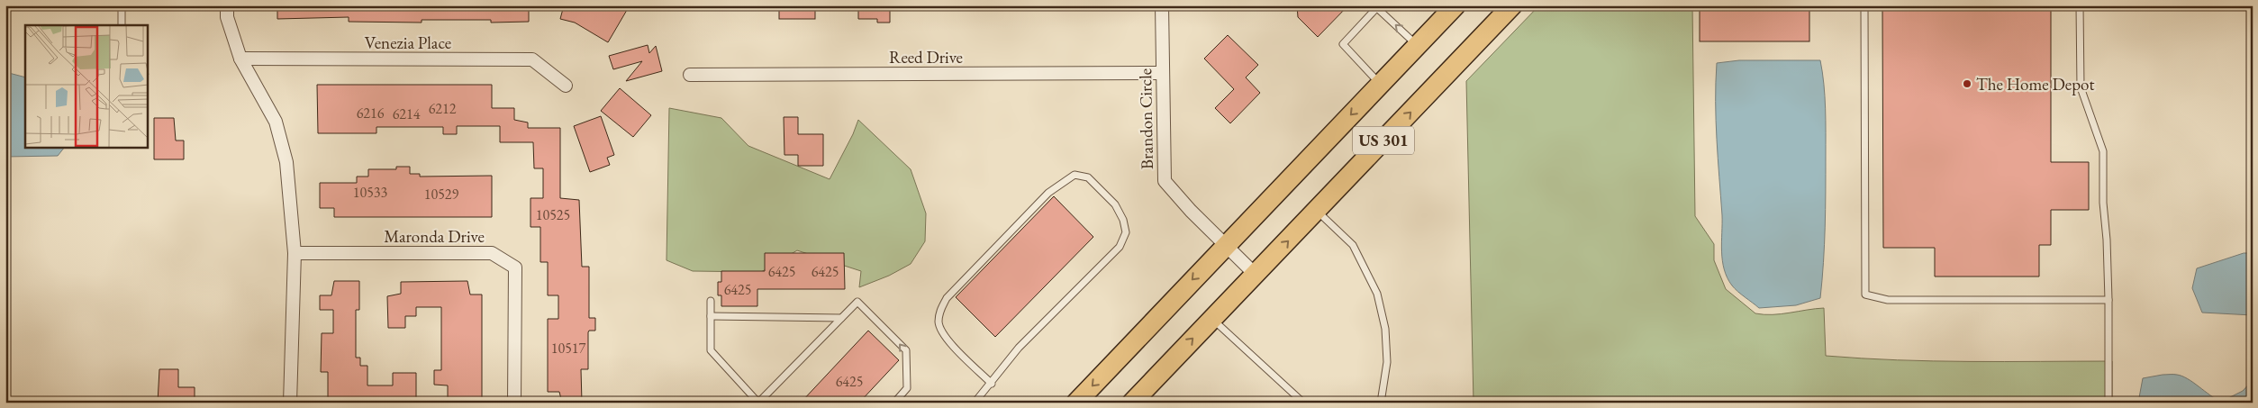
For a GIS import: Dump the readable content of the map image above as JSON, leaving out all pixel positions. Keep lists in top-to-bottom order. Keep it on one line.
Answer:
{"streets":{"main road":["US 301"],"street":["Venezia Place","Reed Drive","Brandon Circle","Maronda Drive"]},"crossings":[["Reed Drive","Brandon Circle"],["Brandon Circle","US 301"]],"places":["The Home Depot"],"house_numbers":["6212","6216","6214","10533","10529","10525","6425","6425","6425","10517","6425"]}
